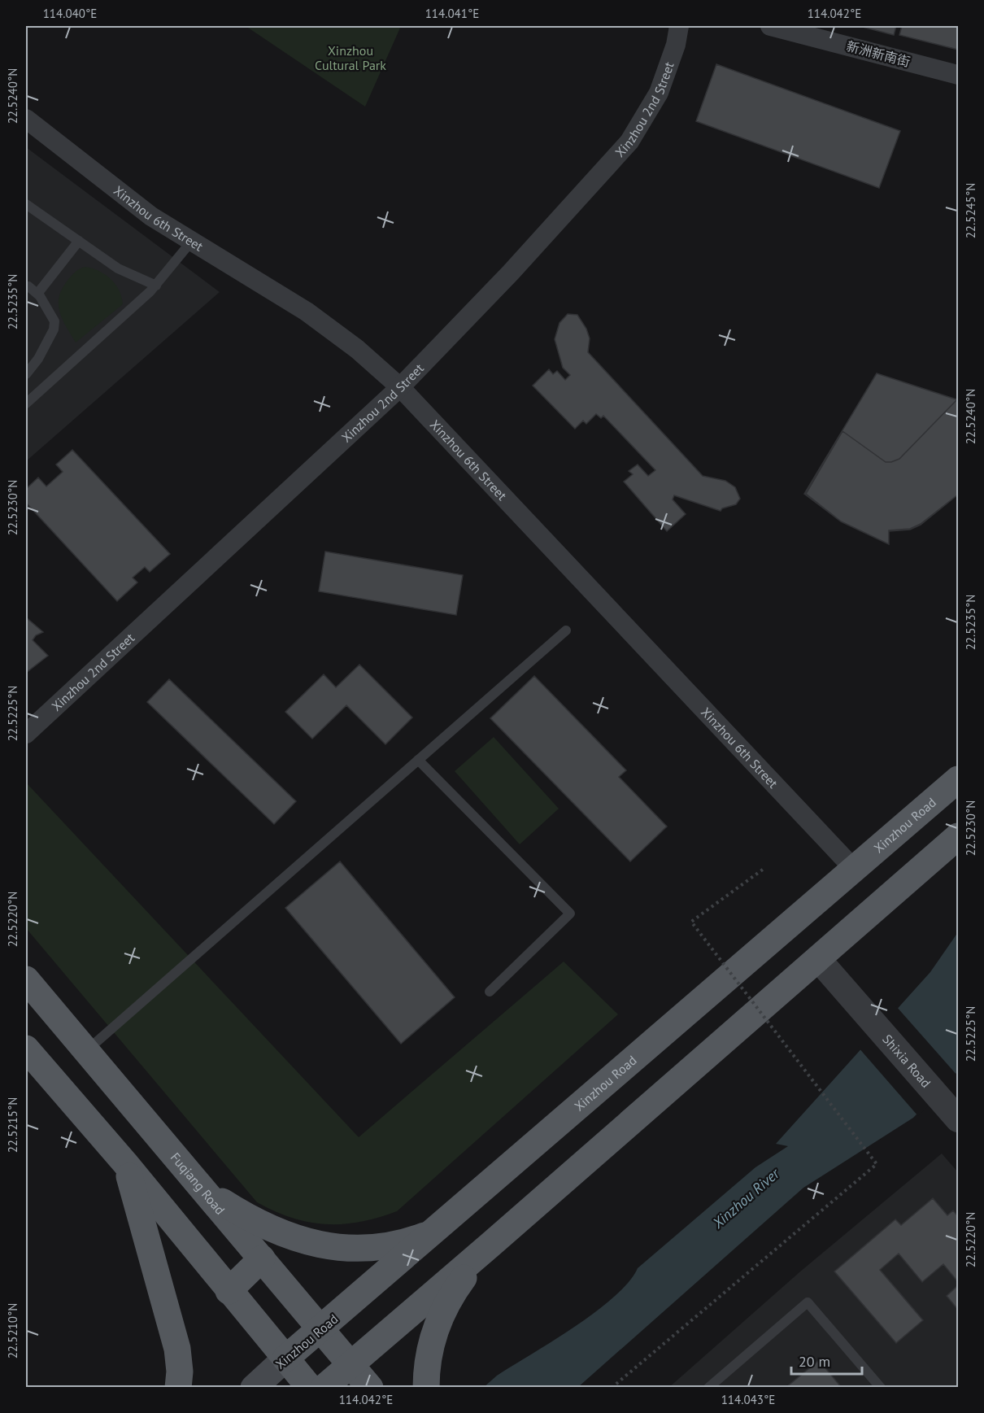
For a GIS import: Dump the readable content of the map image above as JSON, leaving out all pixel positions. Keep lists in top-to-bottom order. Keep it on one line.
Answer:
{"streets":{"main road":["Xinzhou Road","Fuqiang Road"],"street":["新洲新南街","Xinzhou 2nd Street","Xinzhou 6th Street","Shixia Road"]},"crossings":[["Xinzhou 2nd Street","Xinzhou 6th Street"],["Xinzhou 6th Street","Xinzhou Road"],["Xinzhou Road","Fuqiang Road"]],"water":["Xinzhou River"],"parks":["Xinzhou Cultural Park"],"scale_bar":"20 m","coordinates":["114.040°E","114.041°E","114.042°E","22.5240°N","22.5245°N","22.5235°N","22.5230°N","22.5225°N","22.5220°N","22.5215°N","22.5210°N","114.043°E"]}
